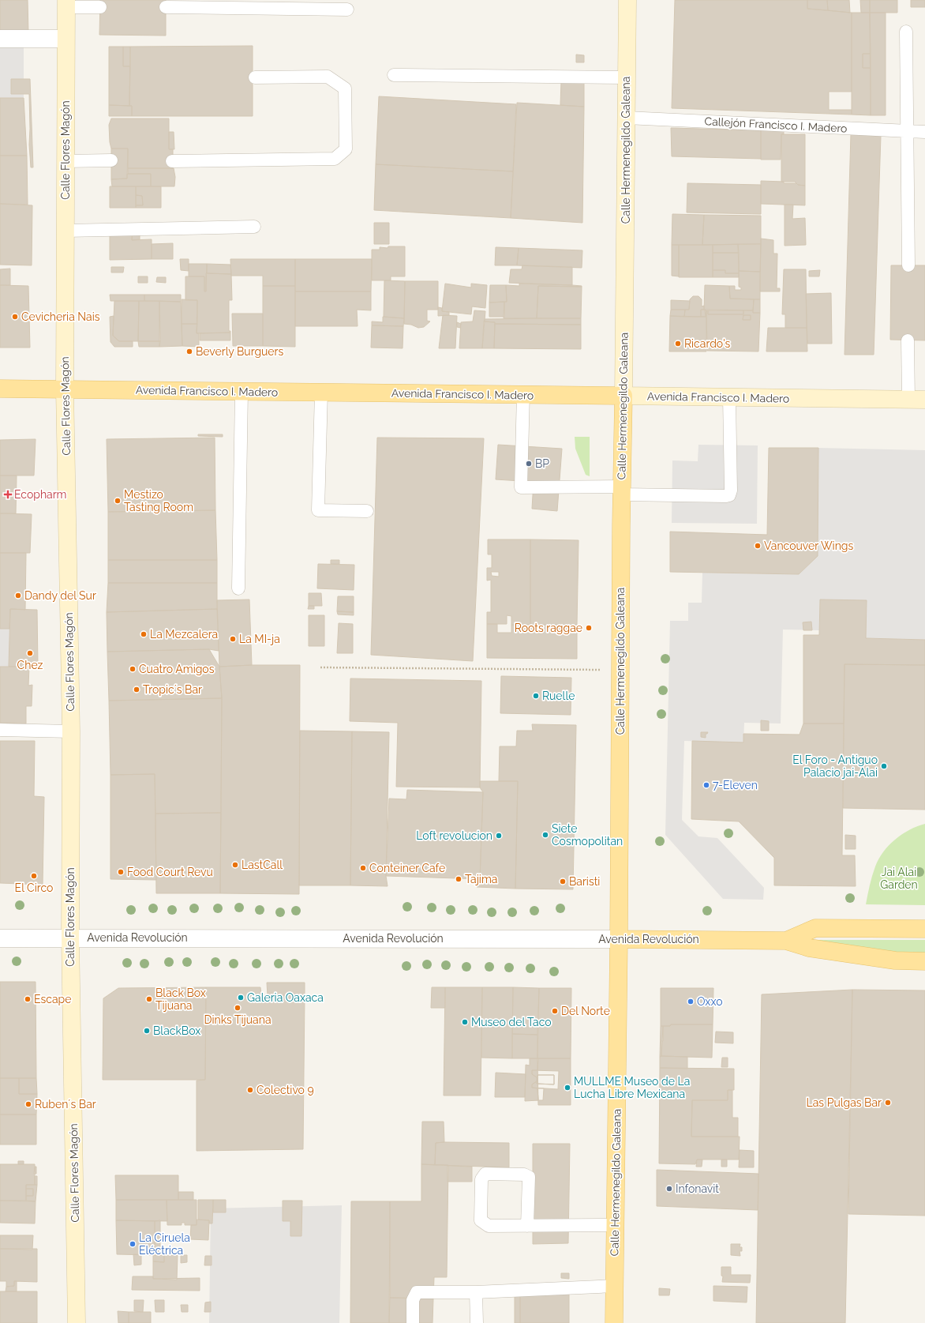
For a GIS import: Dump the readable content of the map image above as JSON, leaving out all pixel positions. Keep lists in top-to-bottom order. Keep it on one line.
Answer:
{"streets":{"main road":["Calle Hermenegildo Galeana","Avenida Francisco I. Madero","Avenida Revolución"],"street":["Calle Flores Magón"],"lane":["Callejón Francisco I. Madero"]},"crossings":[["Callejón Francisco I. Madero","Calle Hermenegildo Galeana"],["Calle Flores Magón","Avenida Francisco I. Madero"],["Calle Flores Magón","Avenida Revolución"],["Calle Hermenegildo Galeana","Avenida Francisco I. Madero"],["Calle Hermenegildo Galeana","Avenida Revolución"]],"parks":["Jai Alai Garden"],"places":{"other":["Cevicheria Nais","Ricardo's","Beverly Burguers","BP","Mestizo Tasting Room","Vancouver Wings","Dandy del Sur","Roots raggae","La Mezcalera","La MI-ja","Chez","Cuatro Amigos","Tropic´s Bar","Ruelle","El Foro - Antiguo Palacio jai-Alai","7-Eleven","Siete Cosmopolitan","Loft revolucion","LastCall","Conteiner Cafe","Food Court Revu","El Circo","Tajima","Baristi","Galeria Oaxaca","Escape","Black Box Tijuana","Oxxo","Dinks Tijuana","Del Norte","Museo del Taco","BlackBox","MULLME Museo de La Lucha Libre Mexicana","Colectivo 9","Las Pulgas Bar","Ruben´s Bar","Infonavit","La Ciruela Eléctrica"],"health":["Ecopharm"]}}
